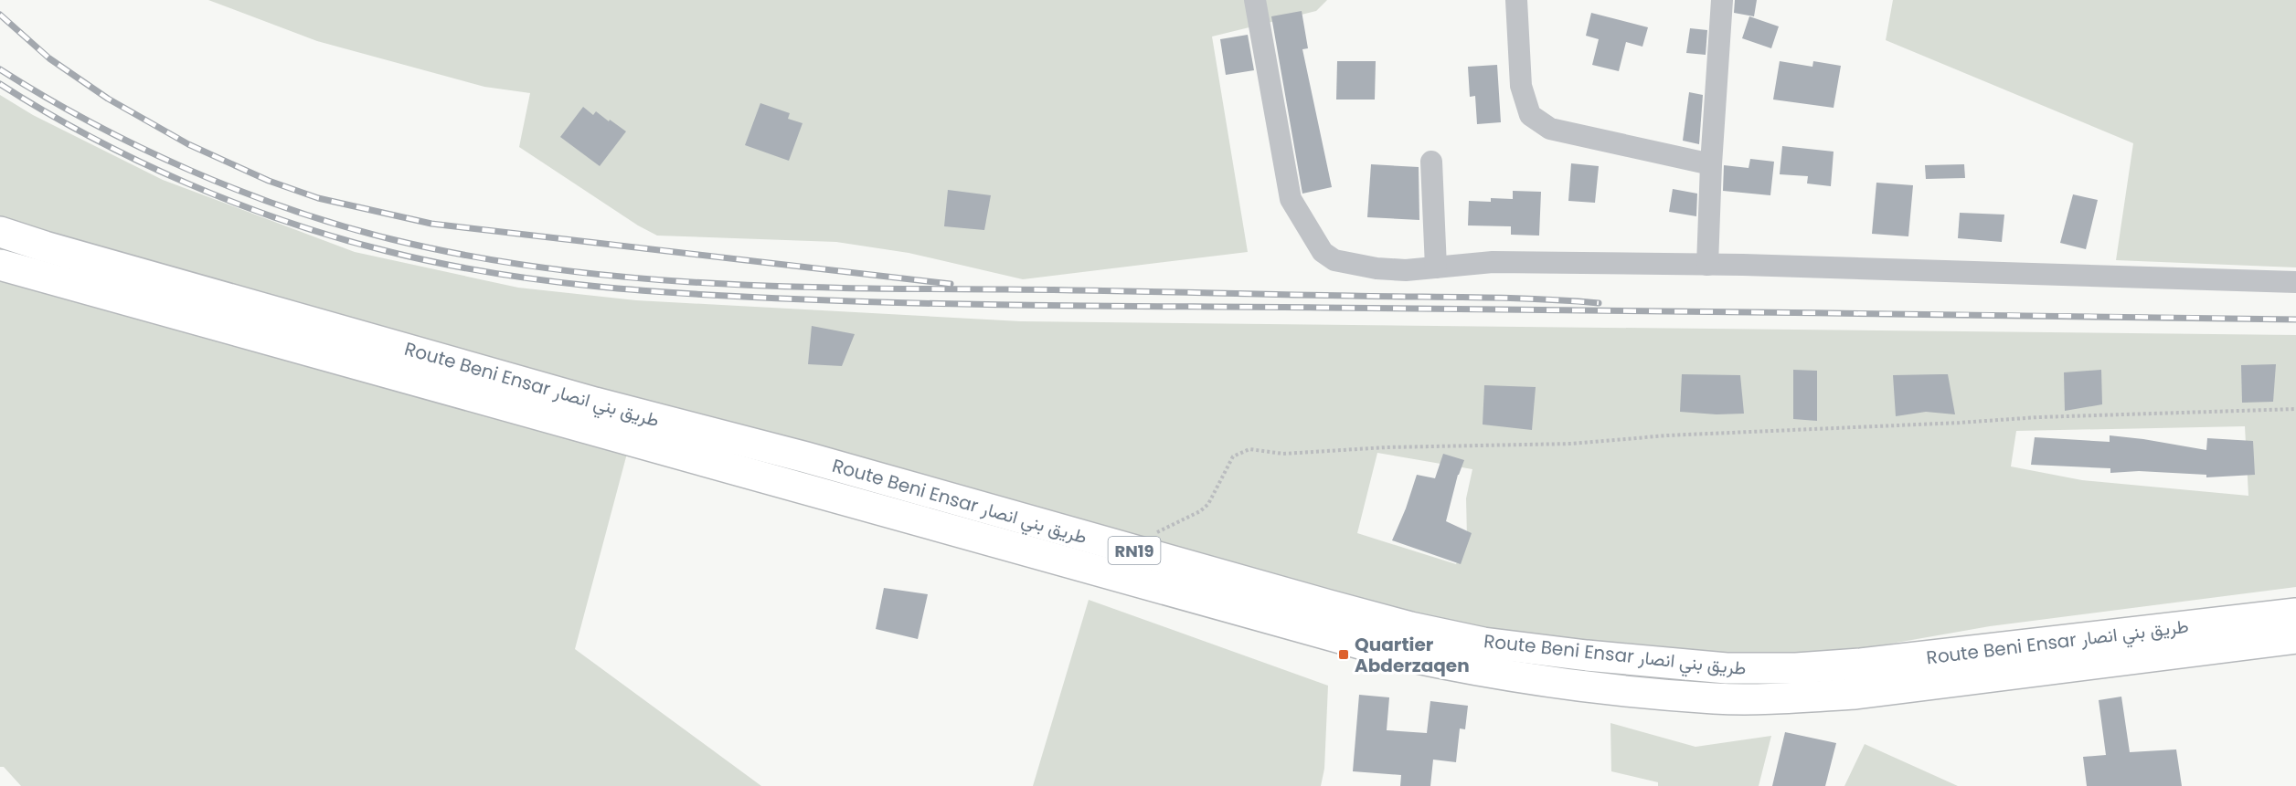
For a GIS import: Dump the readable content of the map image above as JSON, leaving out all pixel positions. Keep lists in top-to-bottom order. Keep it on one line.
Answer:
{"streets":{"highway":["Route Beni Ensar طريق بني انصار","RN19"]},"places":{"transit":["Quartier Abderzaqen"]}}
